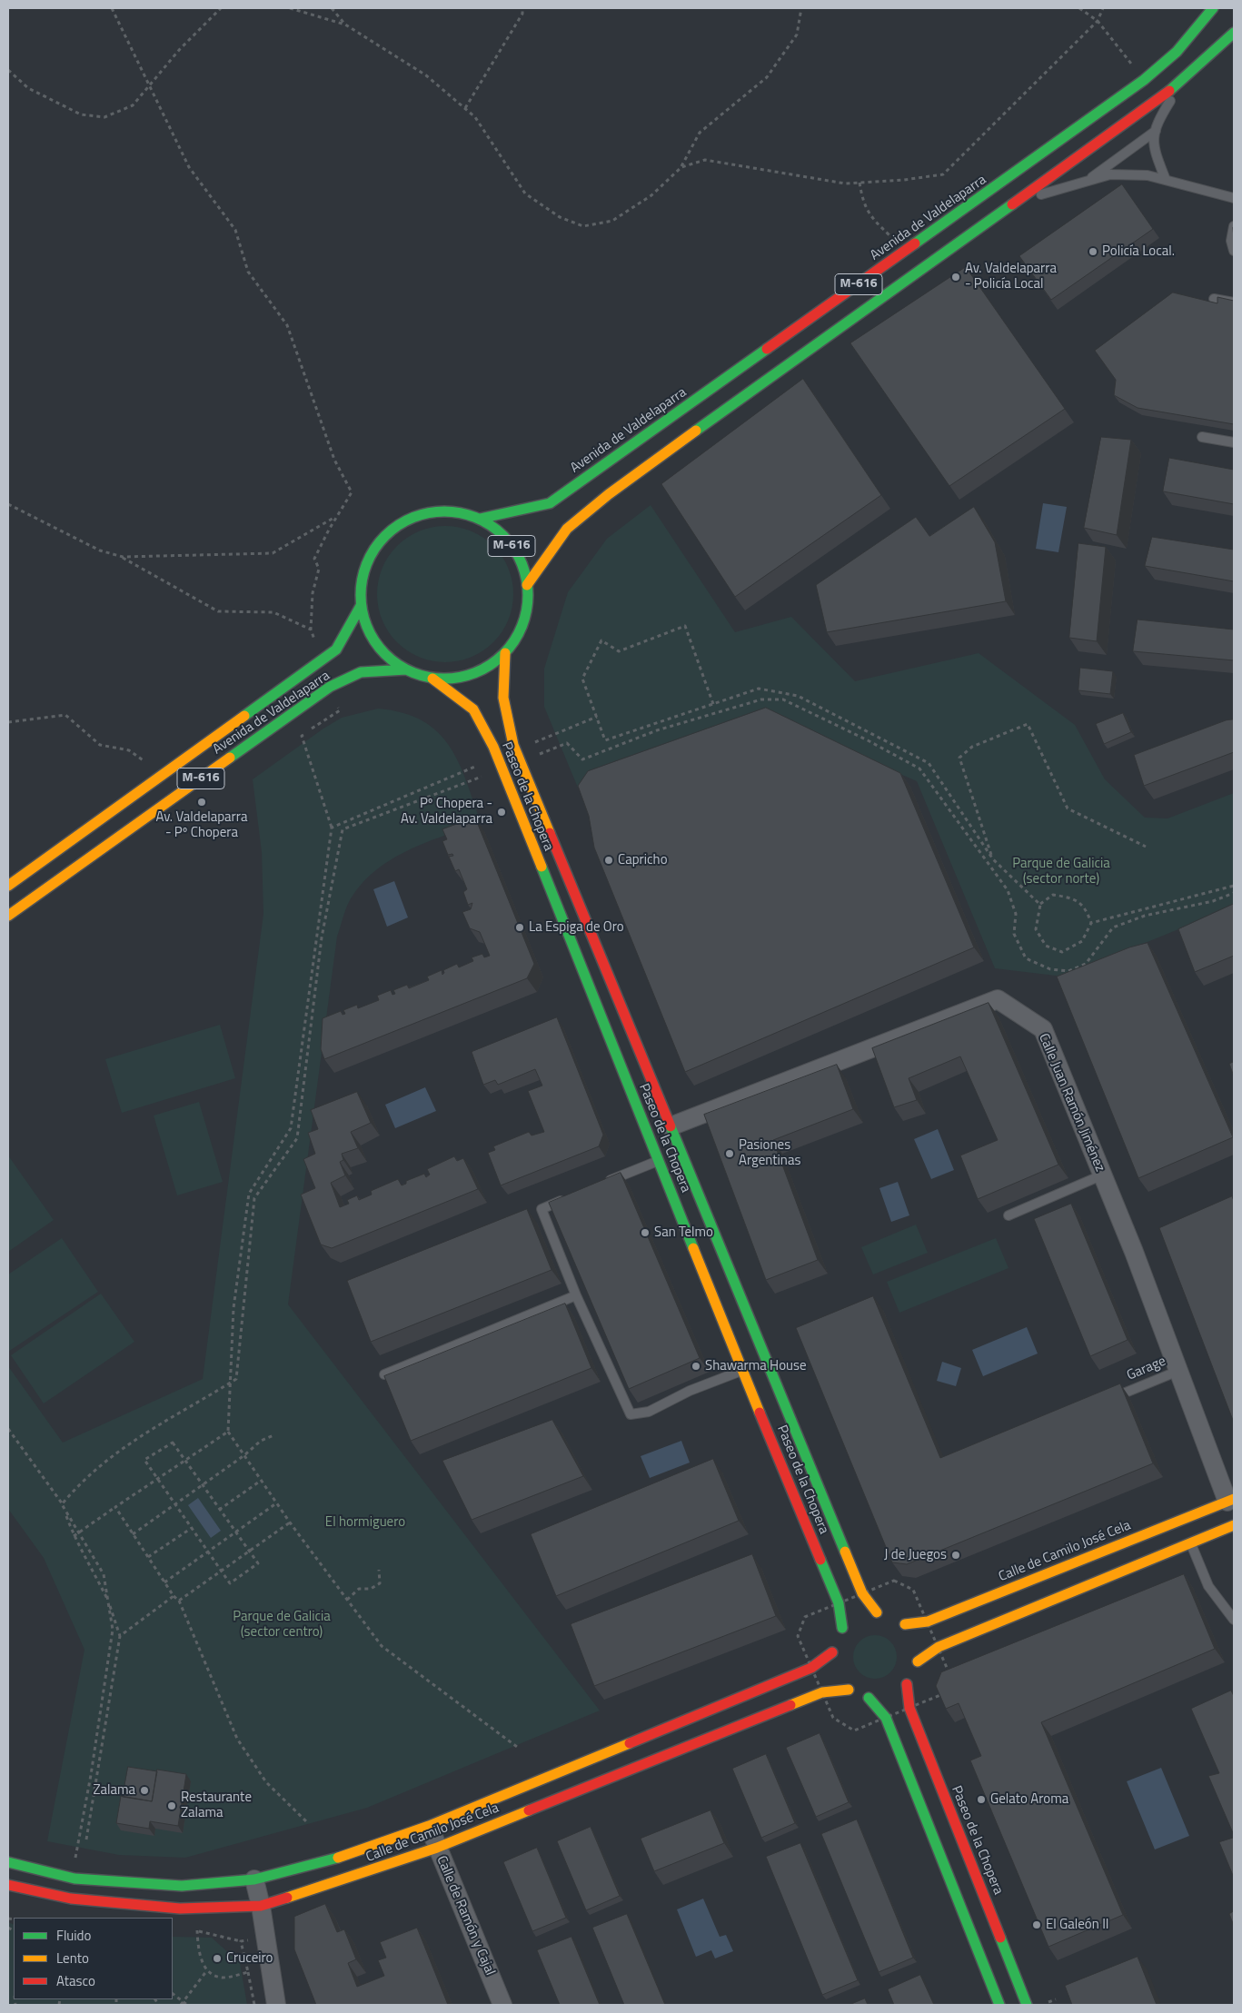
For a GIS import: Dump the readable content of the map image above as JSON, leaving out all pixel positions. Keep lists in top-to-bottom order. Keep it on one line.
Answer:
{"streets":{"main road":["Avenida de Valdelaparra","M-616","Paseo de la Chopera","Calle de Camilo José Cela"],"street":["Calle Juan Ramón Jiménez","Calle de Ramón y Cajal"],"lane":["Garage"]},"crossings":[["Avenida de Valdelaparra","M-616"],["M-616","Paseo de la Chopera"],["Paseo de la Chopera","Calle Juan Ramón Jiménez"],["Calle Juan Ramón Jiménez","Garage"],["Calle Juan Ramón Jiménez","Calle de Camilo José Cela"],["Calle de Camilo José Cela","Calle de Ramón y Cajal"]],"parks":["Parque de Galicia (sector norte)","El hormiguero","Parque de Galicia (sector centro)"],"places":["Policía Local.","Av. Valdelaparra - Policía Local","Av. Valdelaparra - Pº Chopera","Pº Chopera - Av. Valdelaparra","Capricho","La Espiga de Oro","Pasiones Argentinas","San Telmo","Shawarma House","J de Juegos","Zalama","Gelato Aroma","Restaurante Zalama","El Galeón II","Cruceiro"],"legend":["Fluido","Lento","Atasco"]}
